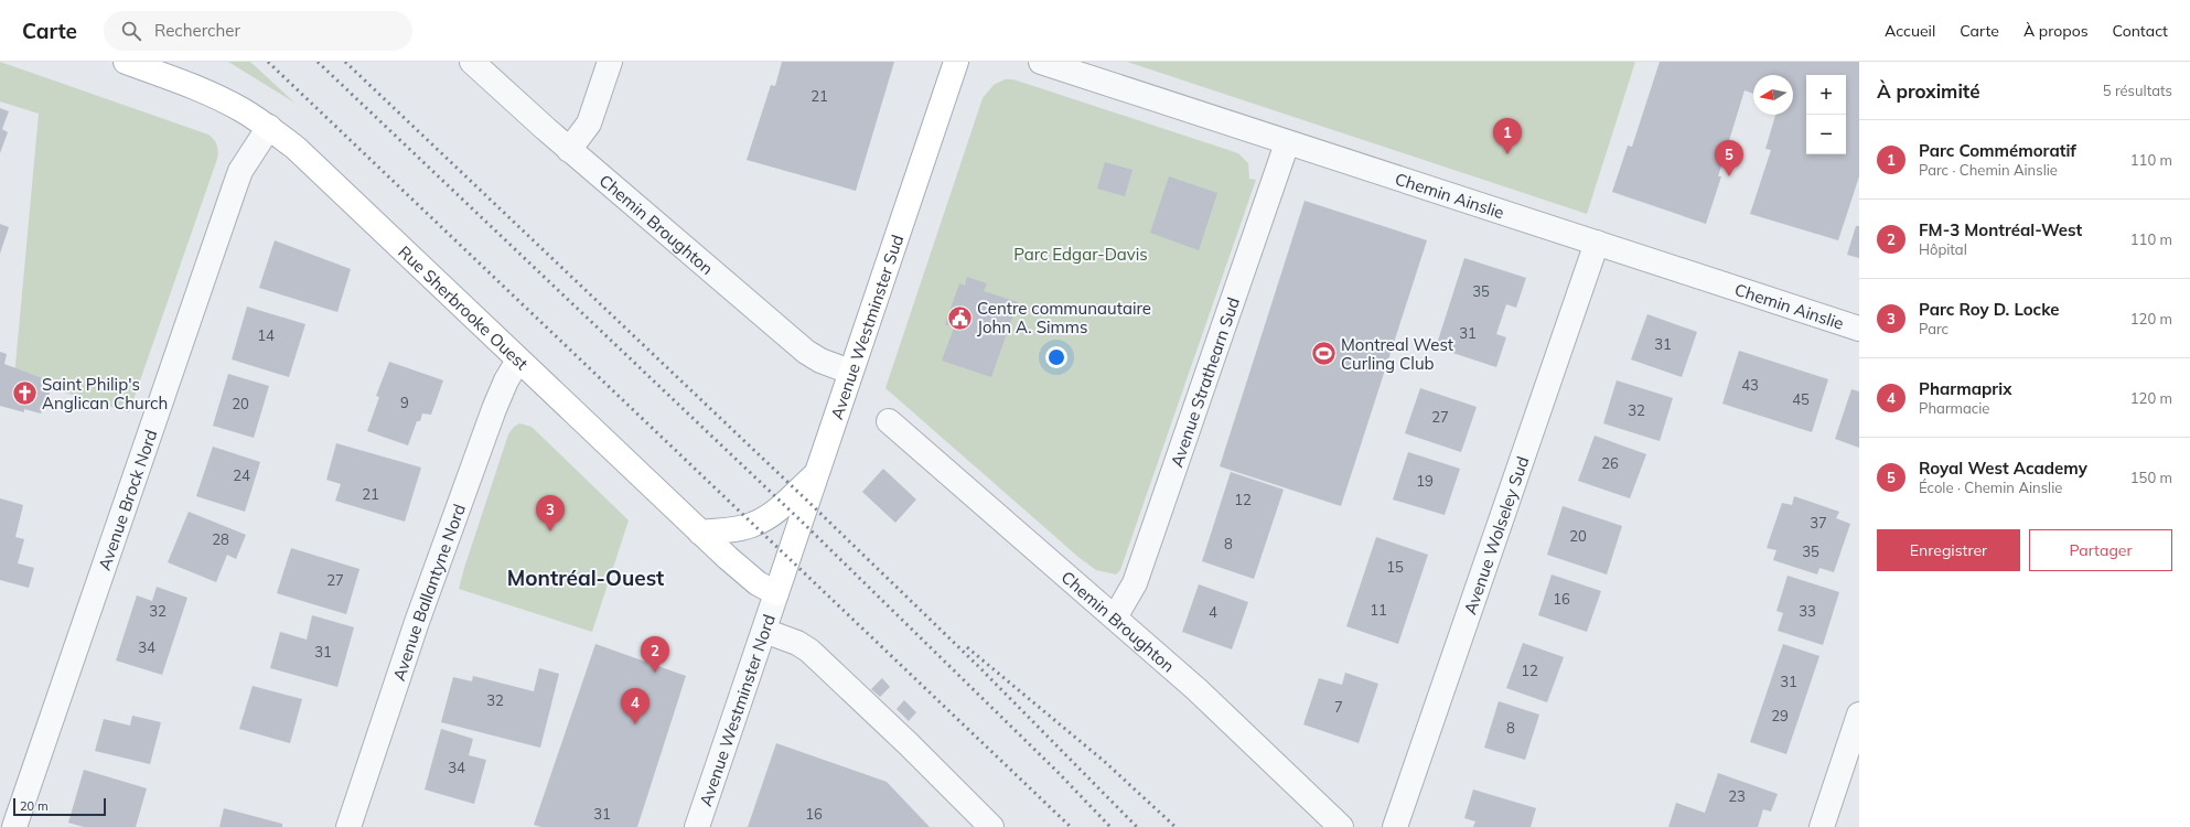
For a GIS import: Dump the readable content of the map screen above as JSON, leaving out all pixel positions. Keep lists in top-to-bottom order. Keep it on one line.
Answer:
{"streets":{"main road":["Rue Sherbrooke Ouest","Avenue Westminster Sud"],"street":["Chemin Ainslie","Chemin Broughton","Avenue Strathearn Sud","Avenue Brock Nord","Avenue Wolseley Sud","Avenue Ballantyne Nord","Avenue Westminster Nord"]},"crossings":[["Chemin Ainslie","Avenue Strathearn Sud"],["Chemin Ainslie","Avenue Wolseley Sud"],["Chemin Broughton","Avenue Westminster Sud"],["Chemin Broughton","Avenue Strathearn Sud"],["Rue Sherbrooke Ouest","Avenue Westminster Sud"],["Rue Sherbrooke Ouest","Avenue Brock Nord"],["Rue Sherbrooke Ouest","Avenue Ballantyne Nord"],["Rue Sherbrooke Ouest","Avenue Westminster Nord"],["Avenue Westminster Sud","Avenue Westminster Nord"]],"districts":["Montréal-Ouest"],"parks":["Parc Edgar-Davis"],"places":{"public building":["Centre communautaire John A. Simms"],"sports":["Montreal West Curling Club"],"church":["Saint Philip's Anglican Church"]},"house_numbers":["21","35","31","14","31","43","45","9","20","32","27","26","24","19","21","12","37","20","28","8","35","15","27","16","11","32","33","4","34","31","12","31","32","7","29","8","34","23","31","16"],"scale_bar":"20 m","north":"left","page":{"header":"Carte","search":"Rechercher","nav":["Accueil","Carte","À propos","Contact"],"heading":["À proximité","5 résultats"],"map_buttons":["+","−"],"pins":["1","5","3","2","4"],"list":[{"mark":"1","name":"Parc Commémoratif","note":"Parc · Chemin Ainslie","value":"110 m"},{"mark":"2","name":"FM-3 Montréal-West","note":"Hôpital","value":"110 m"},{"mark":"3","name":"Parc Roy D. Locke","note":"Parc","value":"120 m"},{"mark":"4","name":"Pharmaprix","note":"Pharmacie","value":"120 m"},{"mark":"5","name":"Royal West Academy","note":"École · Chemin Ainslie","value":"150 m"}],"buttons":["Enregistrer","Partager"],"scale":"20 m"}}
